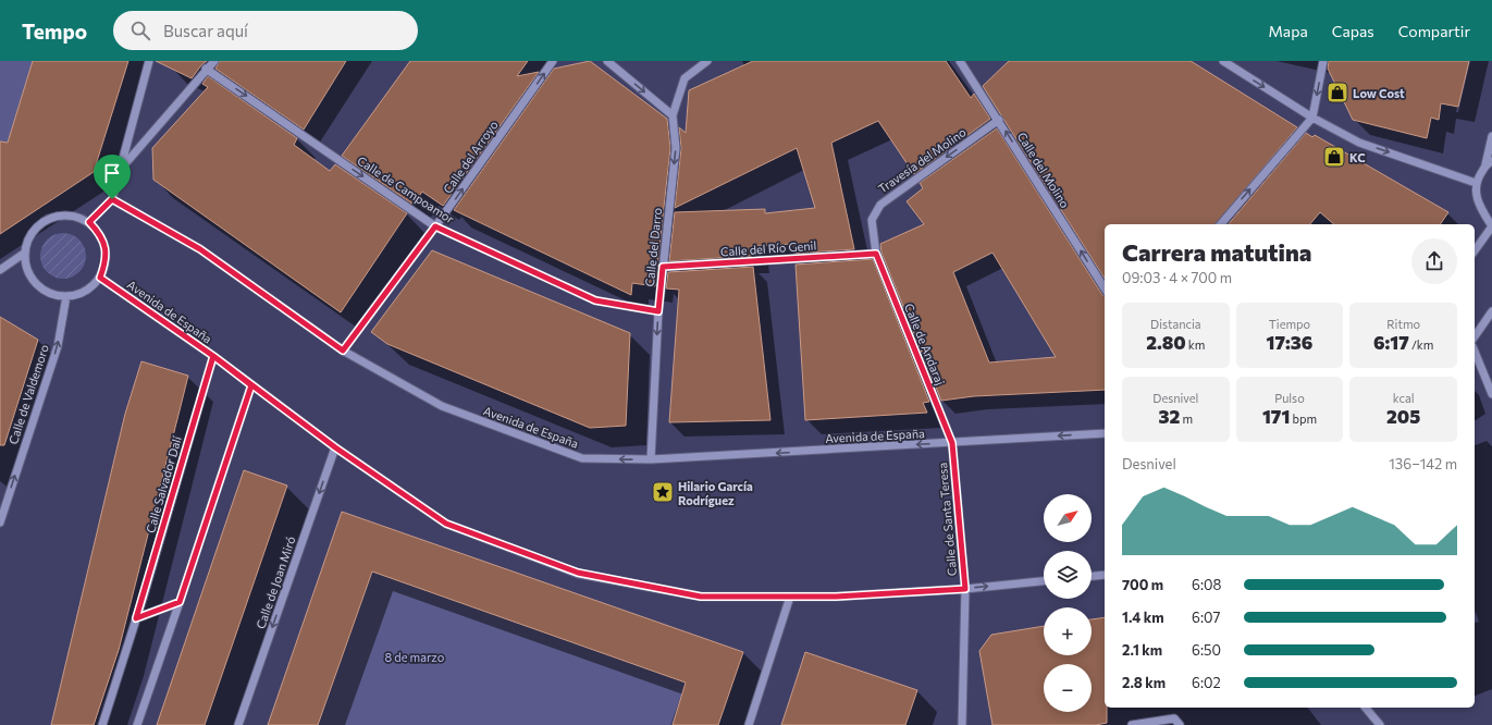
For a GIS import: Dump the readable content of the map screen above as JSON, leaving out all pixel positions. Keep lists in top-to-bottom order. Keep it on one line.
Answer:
{"streets":{"street":["Calle del Arroyo","Travesía del Molino","Calle del Molino","Calle de Campoamor","Calle del Darro","Calle del Río Genil","Avenida de España","Calle de Andaraj","Calle de Valdemoro","Calle Salvador Dalí","Calle de Santa Teresa","Calle de Joan Miró"]},"crossings":[["Calle del Arroyo","Calle de Campoamor"],["Calle del Arroyo","Avenida de España"],["Travesía del Molino","Calle del Molino"],["Travesía del Molino","Calle del Río Genil"],["Travesía del Molino","Calle de Andaraj"],["Calle de Campoamor","Calle del Darro"],["Calle del Darro","Calle del Río Genil"],["Calle del Darro","Avenida de España"],["Calle del Río Genil","Calle de Andaraj"],["Avenida de España","Calle de Andaraj"],["Avenida de España","Calle de Valdemoro"],["Avenida de España","Calle Salvador Dalí"],["Avenida de España","Calle de Santa Teresa"],["Avenida de España","Calle de Joan Miró"],["Calle de Andaraj","Calle de Santa Teresa"]],"one_way":["Calle del Arroyo","Travesía del Molino","Calle del Molino","Calle de Campoamor","Calle del Darro","Calle de Valdemoro","Calle de Joan Miró"],"parks":["8 de marzo"],"places":{"shop":["Low Cost","KC"],"place":["Hilario García Rodríguez"]},"north":"top right","page":{"header":"Tempo","search":"Buscar aquí","nav":["Mapa","Capas","Compartir"],"heading":["Carrera matutina","09:03 · 4 × 700 m"],"stats":[["Distancia","2.80 km"],["Tiempo","17:36"],["Ritmo","6:17 /km"],["Desnivel","32 m"],["Pulso","171 bpm"],["kcal","205"]],"chart":["Desnivel","136–142 m"],"map_buttons":["+","−"],"list":[{"name":"700 m","note":"6:08"},{"name":"1.4 km","note":"6:07"},{"name":"2.1 km","note":"6:50"},{"name":"2.8 km","note":"6:02"}]}}
